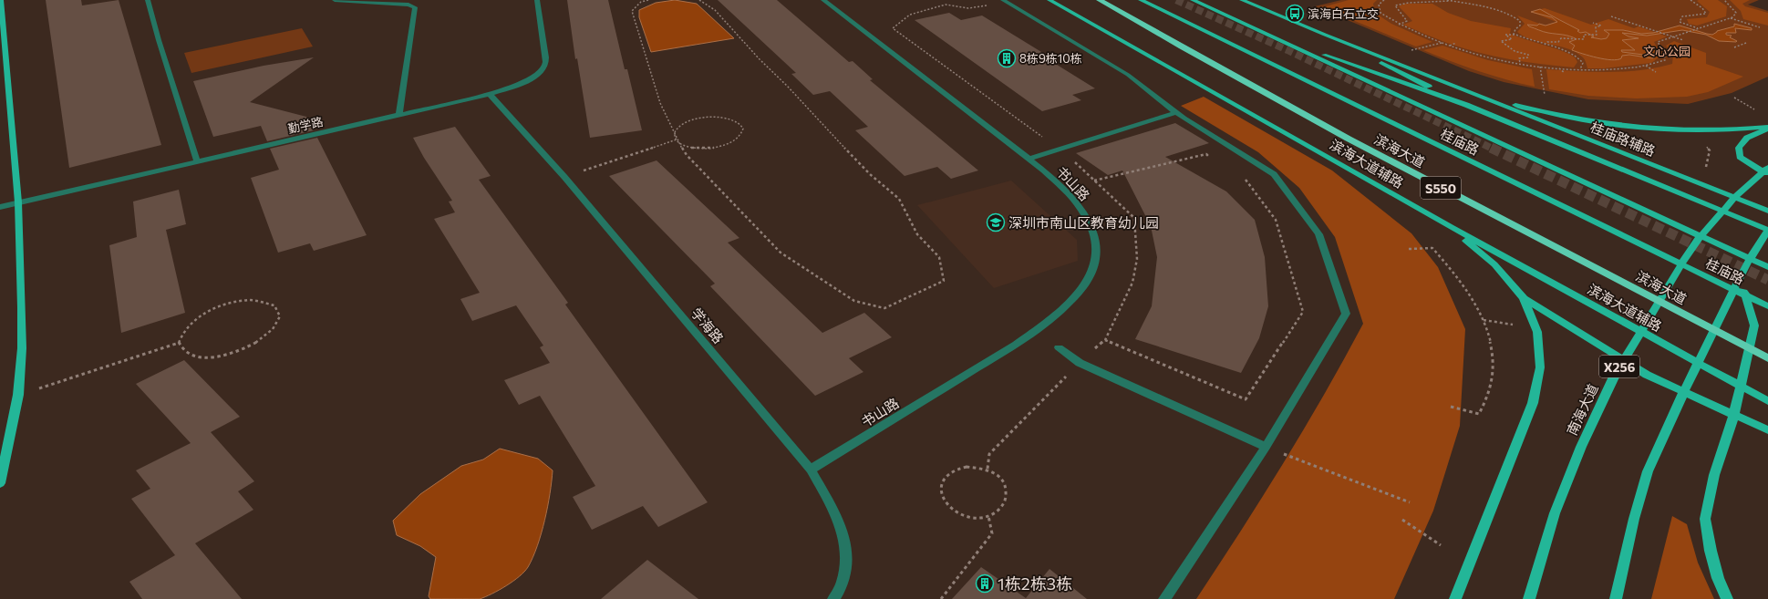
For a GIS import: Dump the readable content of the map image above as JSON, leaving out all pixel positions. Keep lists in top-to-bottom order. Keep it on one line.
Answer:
{"streets":{"highway":["滨海大道","S550"],"main road":["桂庙路辅路","桂庙路","滨海大道辅路","X256","南海大道"],"street":["勤学路","书山路","学海路"]},"crossings":[["勤学路","学海路"],["书山路","学海路"]],"parks":["文心公园"],"places":{"bus stop":["滨海白石立交"],"building":["8栋9栋10栋","1栋2栋3栋"],"school or university":["深圳市南山区教育幼儿园"]}}
